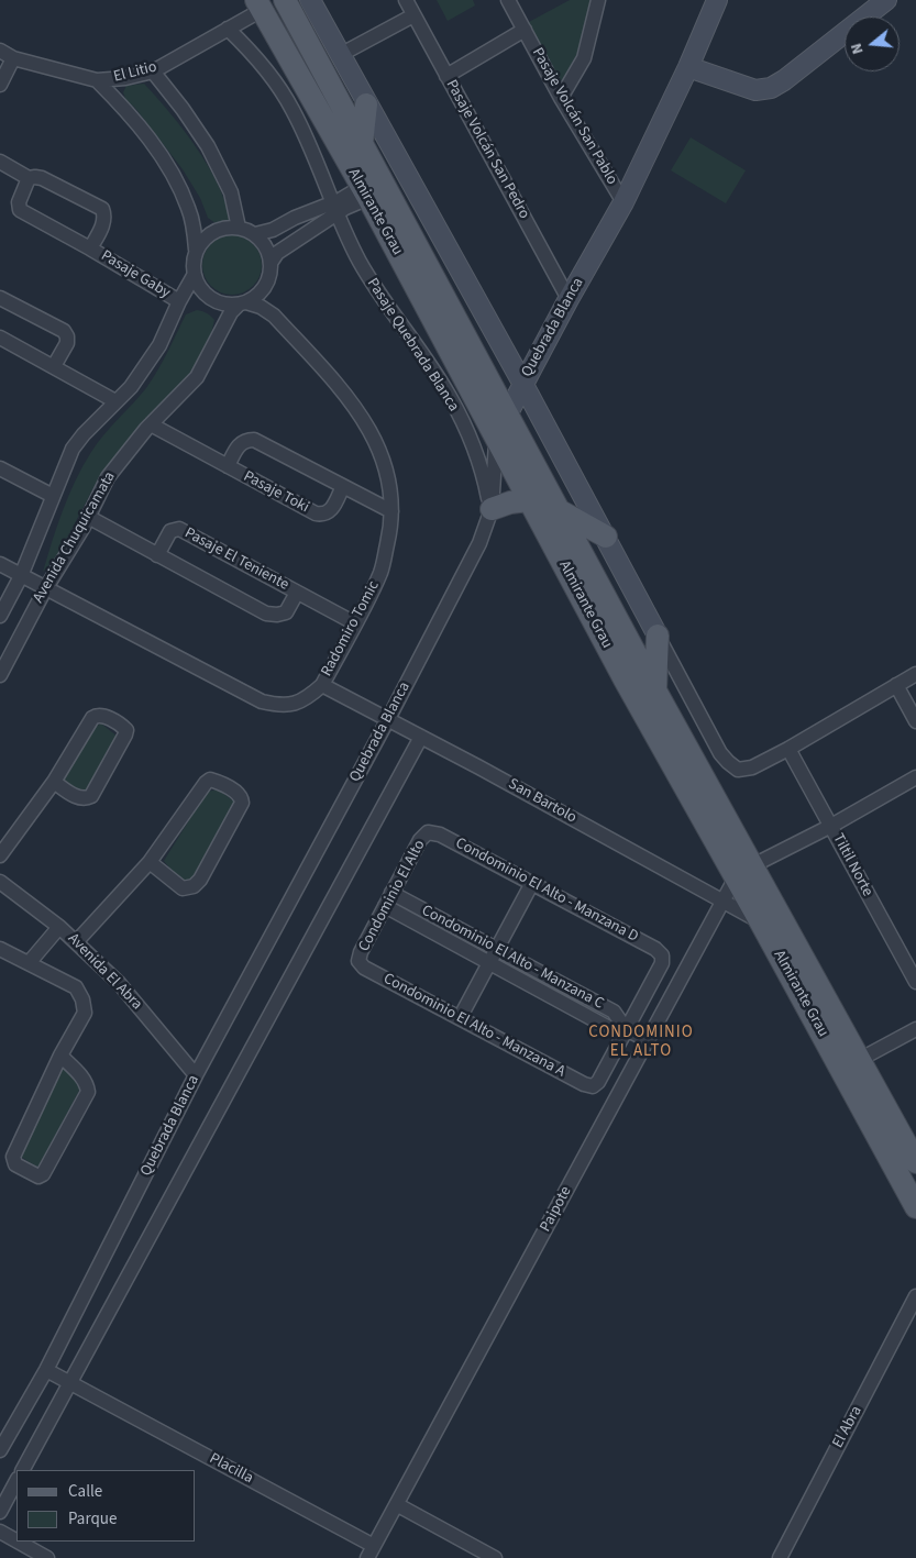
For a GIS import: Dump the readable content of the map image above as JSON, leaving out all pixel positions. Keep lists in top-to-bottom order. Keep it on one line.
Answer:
{"streets":{"main road":["Almirante Grau"],"street":["El Litio","Pasaje Volcán San Pablo","Pasaje Volcán San Pedro","Pasaje Gaby","Quebrada Blanca","Pasaje Quebrada Blanca","Pasaje Toki","Avenida Chuquicamata","Pasaje El Teniente","Radomiro Tomic","San Bartolo","Tiltil Norte","Condominio El Alto - Manzana D","Condominio El Alto","Condominio El Alto - Manzana C","Avenida El Abra","Condominio El Alto - Manzana A","Paipote","El Abra","Placilla"]},"crossings":[["El Litio","Almirante Grau"],["El Litio","Pasaje Quebrada Blanca"],["El Litio","Avenida Chuquicamata"],["Pasaje Volcán San Pablo","Pasaje Volcán San Pedro"],["Pasaje Volcán San Pablo","Quebrada Blanca"],["Pasaje Volcán San Pedro","Quebrada Blanca"],["Almirante Grau","Quebrada Blanca"],["Almirante Grau","San Bartolo"],["Almirante Grau","Paipote"],["Pasaje Gaby","Avenida Chuquicamata"],["Quebrada Blanca","Pasaje Quebrada Blanca"],["Quebrada Blanca","San Bartolo"],["Quebrada Blanca","Avenida El Abra"],["Quebrada Blanca","Placilla"],["Pasaje Toki","Avenida Chuquicamata"],["Pasaje Toki","Radomiro Tomic"],["Avenida Chuquicamata","Pasaje El Teniente"],["Avenida Chuquicamata","Radomiro Tomic"],["Pasaje El Teniente","Radomiro Tomic"],["Radomiro Tomic","San Bartolo"],["San Bartolo","Paipote"],["Condominio El Alto - Manzana D","Condominio El Alto"],["Condominio El Alto - Manzana D","Condominio El Alto - Manzana C"],["Condominio El Alto - Manzana D","Condominio El Alto - Manzana A"],["Condominio El Alto","Condominio El Alto - Manzana C"],["Condominio El Alto","Condominio El Alto - Manzana A"],["Condominio El Alto - Manzana C","Condominio El Alto - Manzana A"],["Paipote","Placilla"]],"districts":["CONDOMINIO EL ALTO"],"legend":["Calle","Parque"],"north":"left"}
